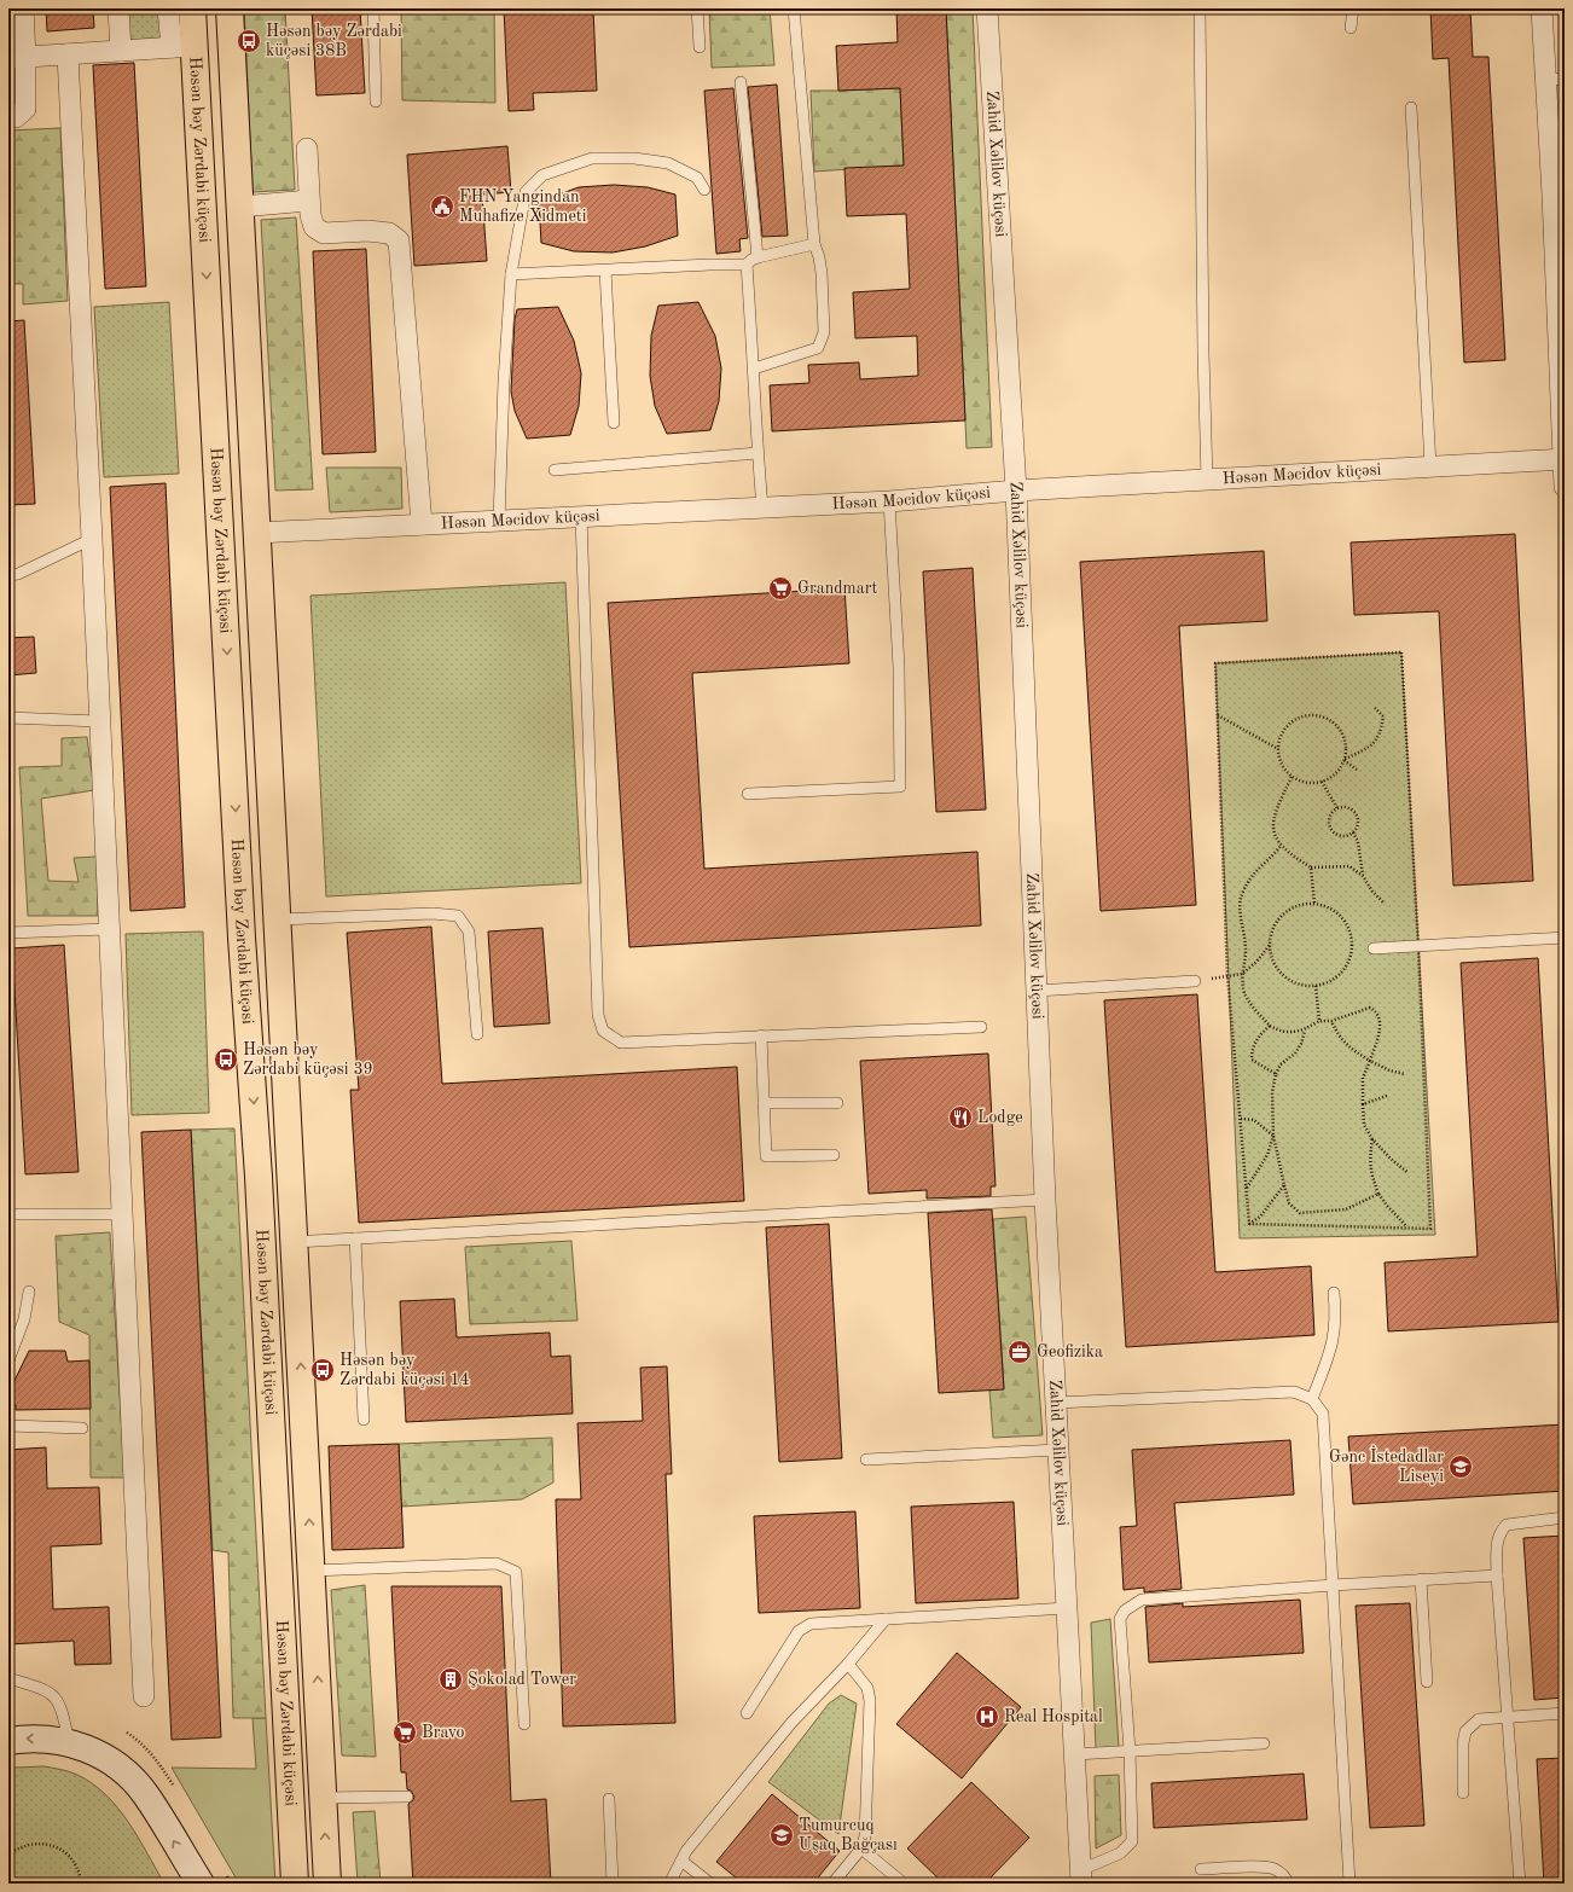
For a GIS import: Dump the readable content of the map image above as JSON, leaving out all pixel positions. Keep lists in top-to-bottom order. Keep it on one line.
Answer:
{"streets":{"main road":["Həsən bəy Zərdabi küçəsi"],"street":["Zahid Xəlilov küçəsi","Həsən Məcidov küçəsi"]},"crossings":[["Həsən bəy Zərdabi küçəsi","Həsən Məcidov küçəsi"],["Zahid Xəlilov küçəsi","Həsən Məcidov küçəsi"]],"places":{"bus stop":["Həsən bəy Zərdabi küçəsi 38B","Həsən bəy Zərdabi küçəsi 39","Həsən bəy Zərdabi küçəsi 14"],"public building":["FHN Yangindan Muhafize Xidmeti"],"supermarket":["Grandmart","Bravo"],"restaurant":["Lodge"],"office":["Geofizika"],"school or university":["Gənc İstedadlar Liseyi","Tumurcuq Uşaq Bağçası"],"building":["Şokolad Tower"],"hospital":["Real Hospital"]}}
